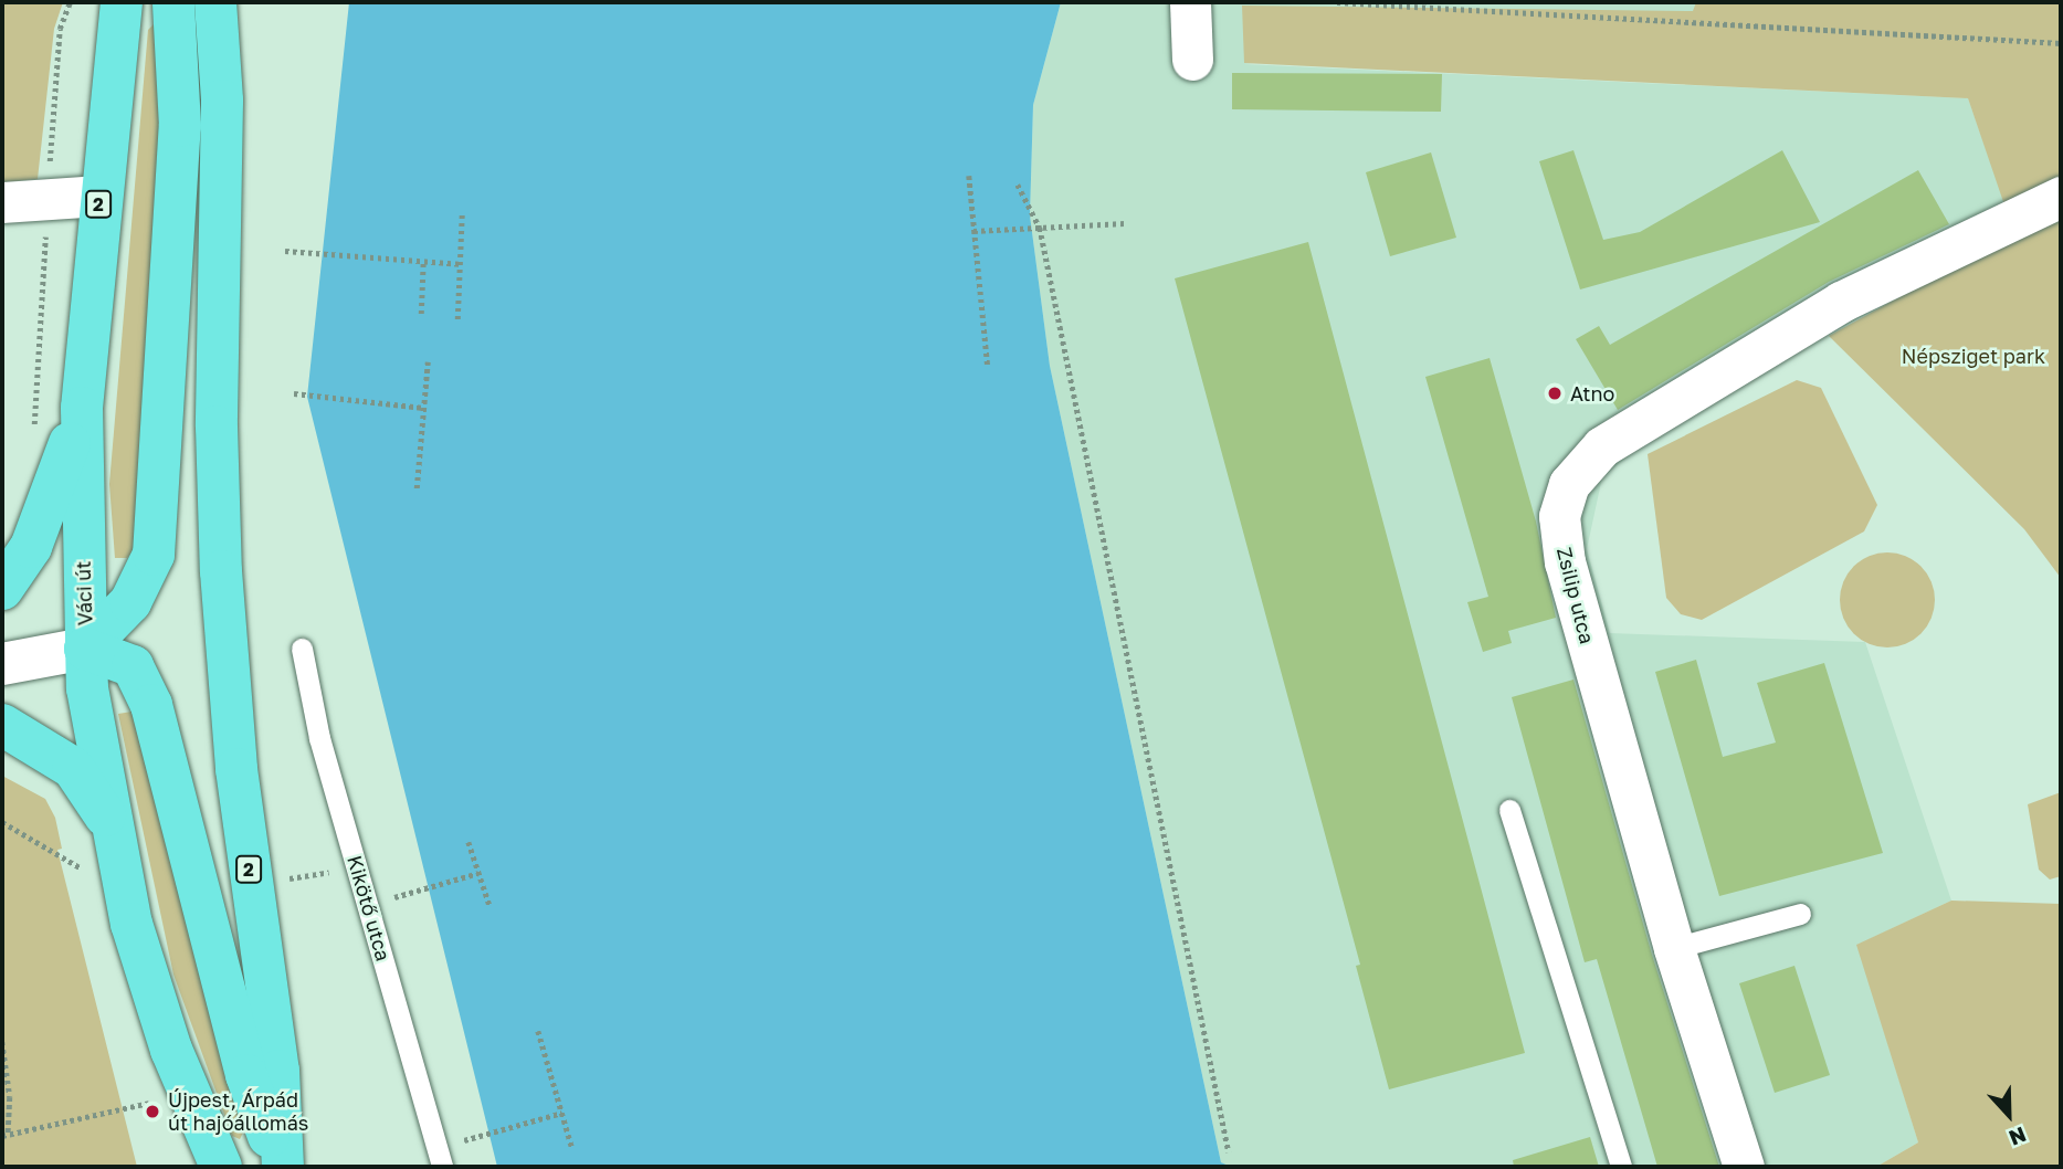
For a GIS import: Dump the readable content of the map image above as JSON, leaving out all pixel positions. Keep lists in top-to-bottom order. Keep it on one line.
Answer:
{"streets":{"main road":["2","Váci út"],"street":["Zsilip utca"],"lane":["Kikötő utca"]},"parks":["Népsziget park"],"places":["Atno","Újpest, Árpád út hajóállomás"],"north":"bottom"}
